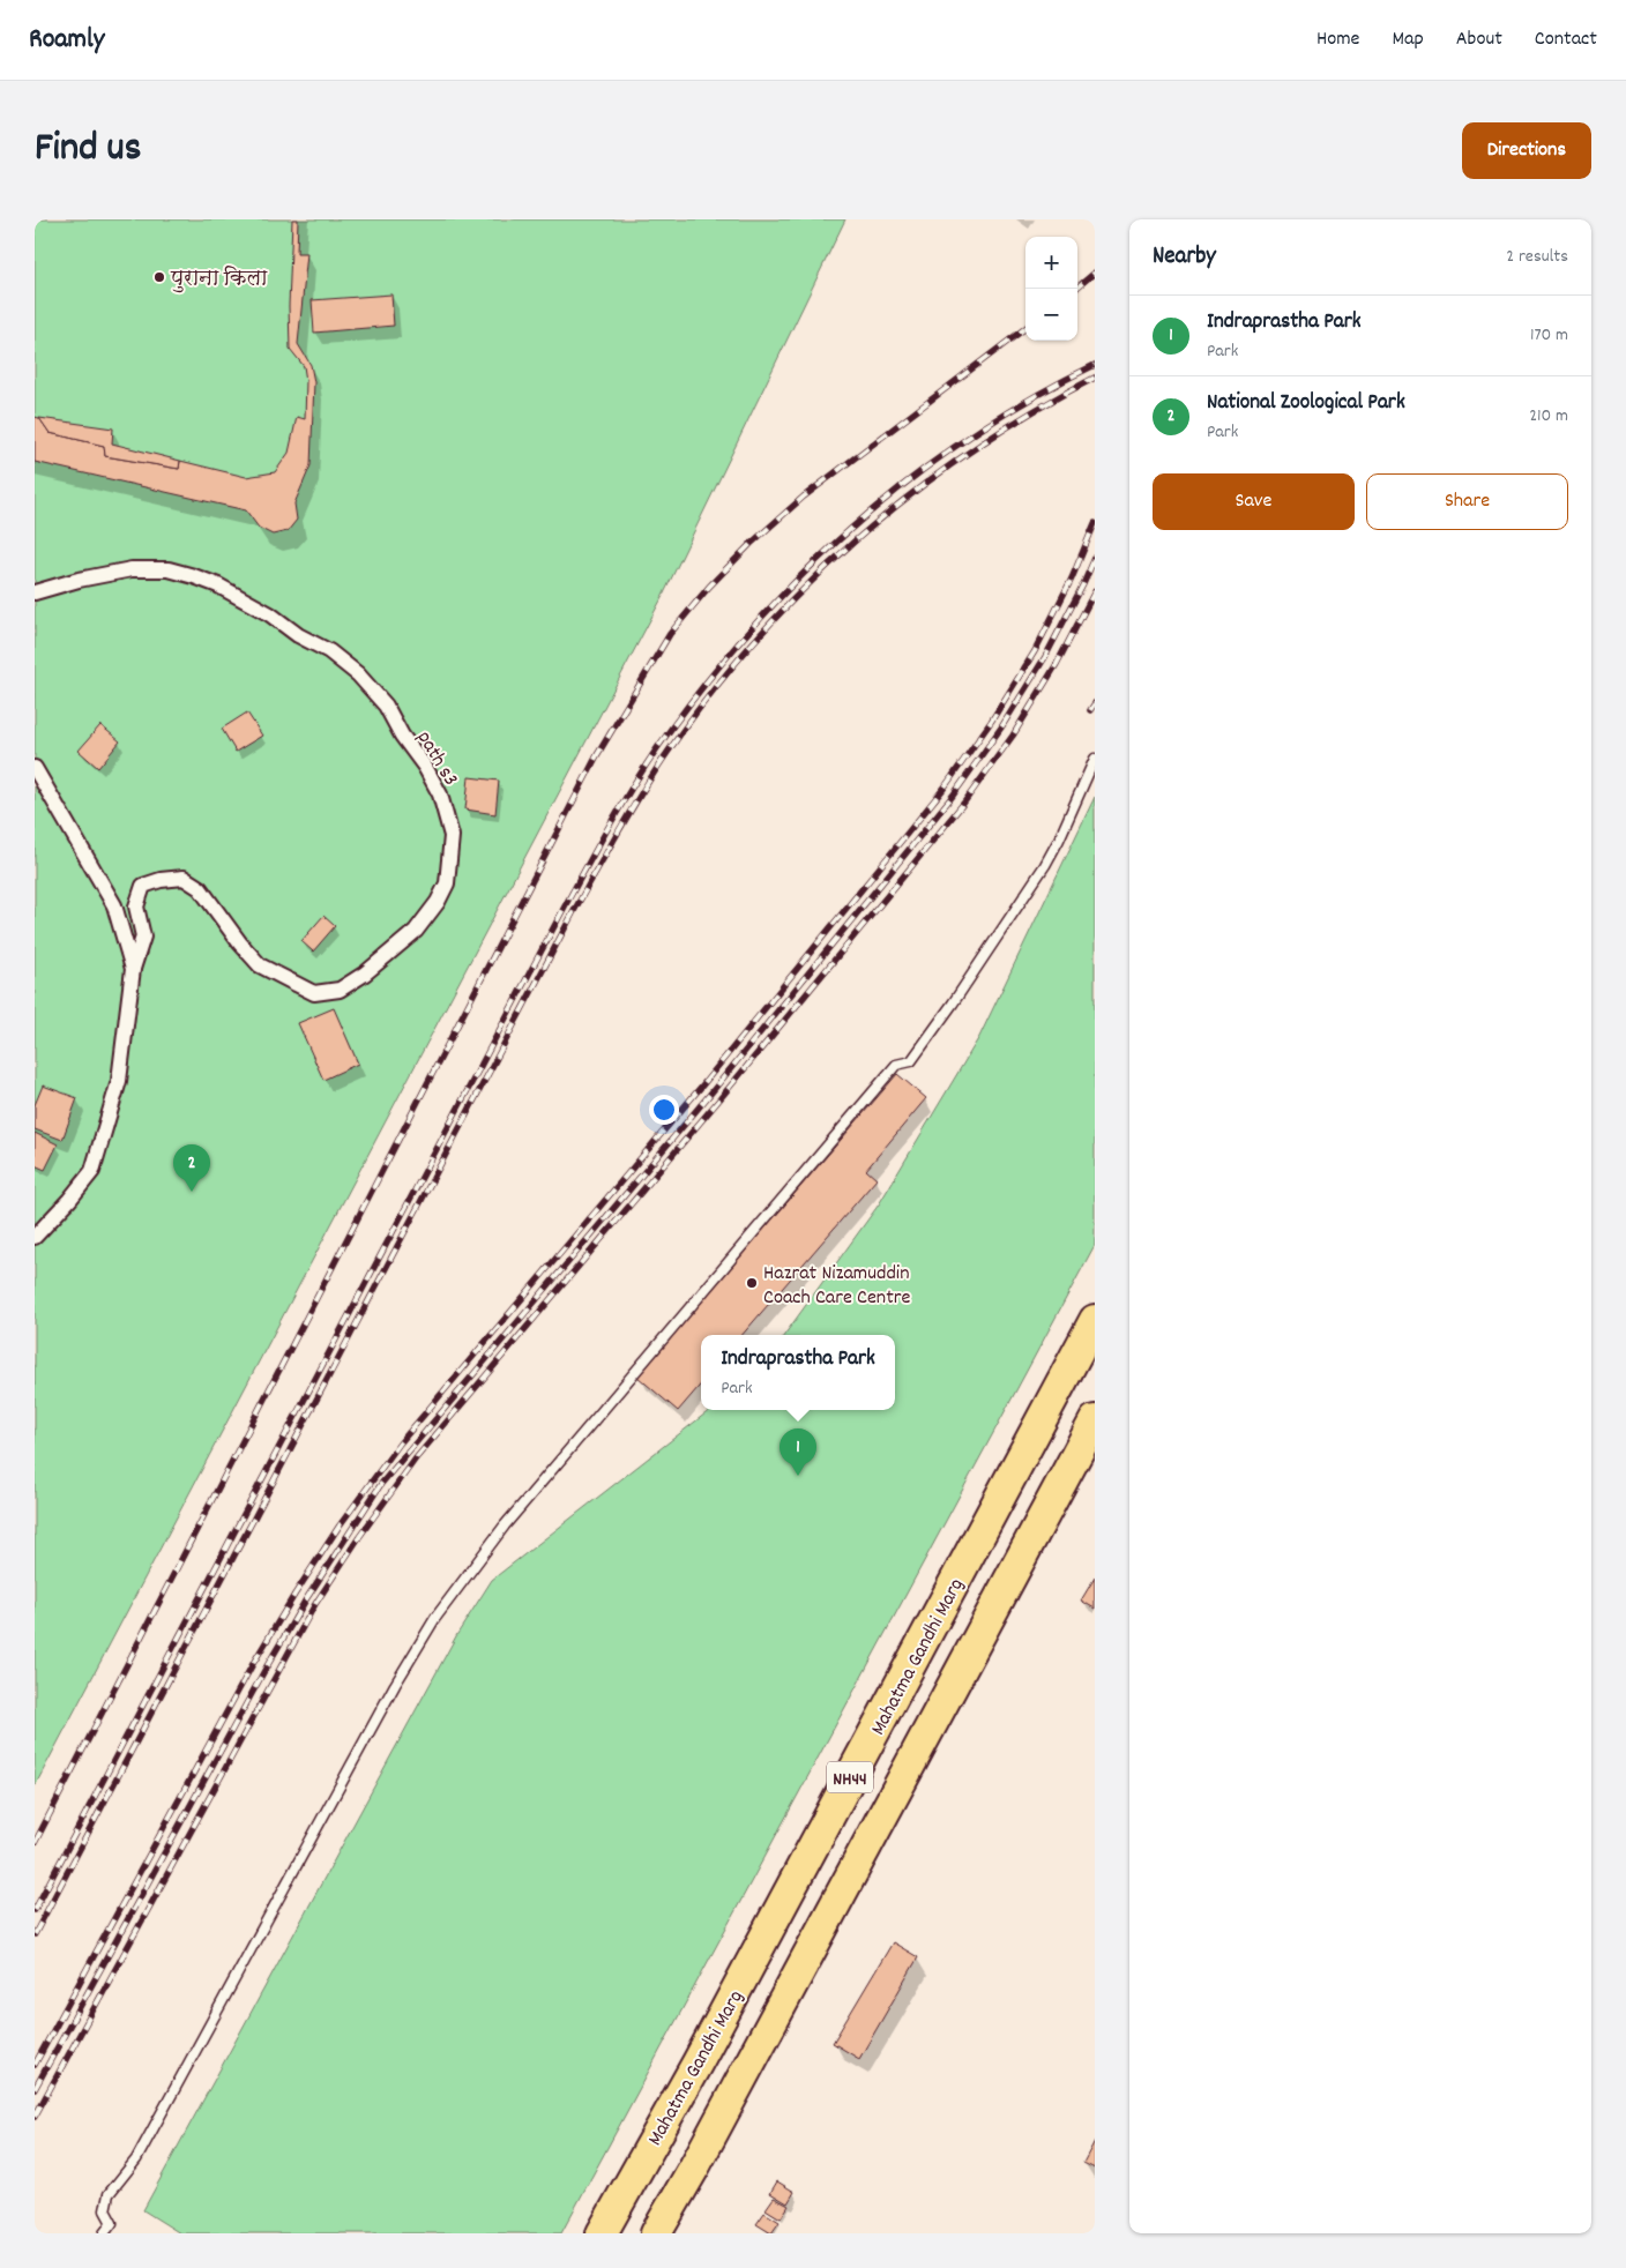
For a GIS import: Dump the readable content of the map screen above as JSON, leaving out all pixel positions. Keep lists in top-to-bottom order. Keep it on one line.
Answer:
{"streets":{"highway":["Mahatma Gandhi Marg","NH44"],"street":["path s3"]},"places":["पुराना किला","Hazrat Nizamuddin Coach Care Centre"],"page":{"header":"Roamly","nav":["Home","Map","About","Contact"],"title":"Find us","buttons":["Directions",["Save","Share"]],"heading":["Nearby","2 results"],"map_buttons":["+","−"],"list":[{"mark":"1","name":"Indraprastha Park","note":"Park","value":"170 m"},{"mark":"2","name":"National Zoological Park","note":"Park","value":"210 m"}],"pins":["2","1"],"popup":["Indraprastha Park","Park"]}}
